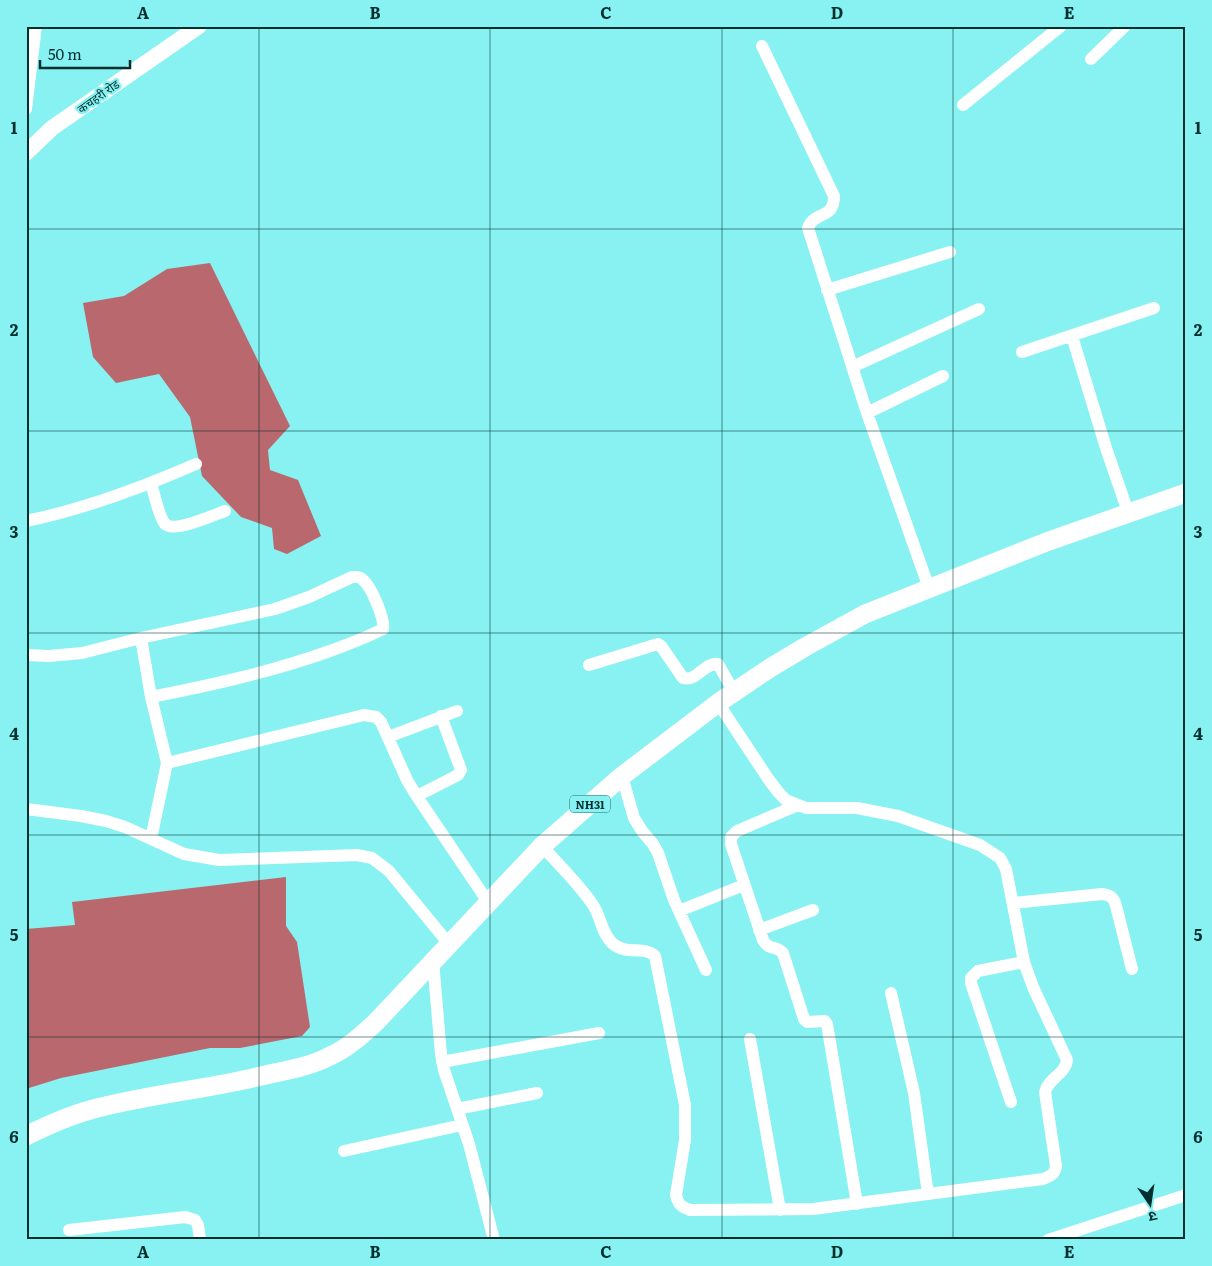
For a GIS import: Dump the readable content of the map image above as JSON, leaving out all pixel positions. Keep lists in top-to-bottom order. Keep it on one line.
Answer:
{"streets":{"highway":["NH31"],"main road":["कचहरी रोड"]},"scale_bar":"50 m","north":"bottom","grid":{"columns":["A","B","C","D","E"],"rows":["1","2","3","4","5","6"]}}
